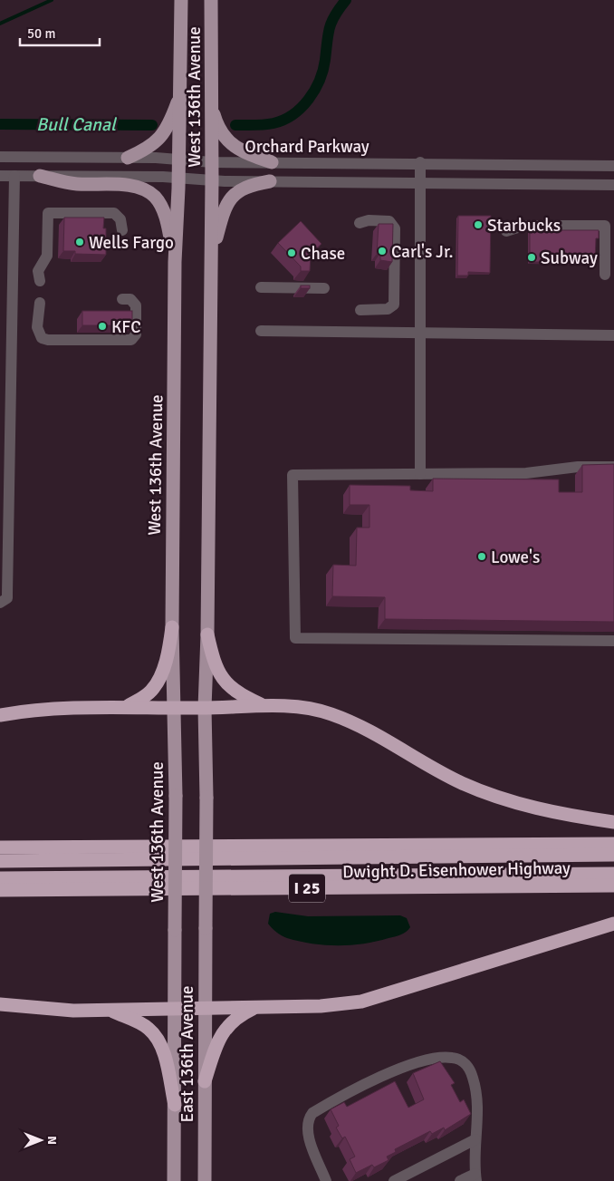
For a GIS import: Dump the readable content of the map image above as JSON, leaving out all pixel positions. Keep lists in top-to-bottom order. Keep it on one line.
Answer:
{"streets":{"highway":["Dwight D. Eisenhower Highway","I 25"],"main road":["West 136th Avenue","East 136th Avenue"],"street":["Orchard Parkway"]},"crossings":[["West 136th Avenue","Orchard Parkway"],["West 136th Avenue","East 136th Avenue"]],"water":["Bull Canal"],"places":["Starbucks","Wells Fargo","Carl's Jr.","Chase","Subway","KFC","Lowe's"],"scale_bar":"50 m","north":"right"}
